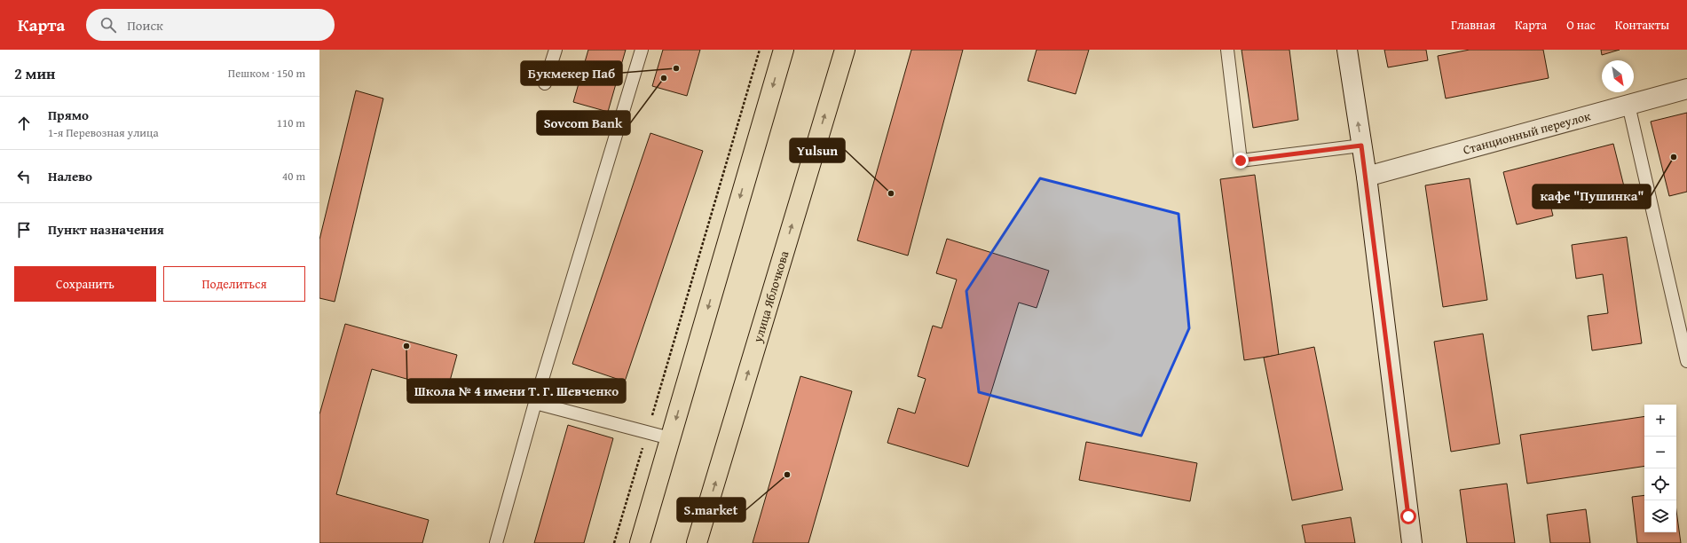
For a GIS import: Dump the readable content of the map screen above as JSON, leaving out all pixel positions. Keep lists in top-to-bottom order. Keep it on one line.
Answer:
{"streets":{"main road":["Станционный переулок","улица Яблочкова"]},"places":["Букмекер Паб","Sovcom Bank","кафе \"Пушинка\"","Yulsun","Школа № 4 имени Т. Г. Шевченко","S.market"],"north":"bottom right","page":{"header":"Карта","search":"Поиск","nav":["Главная","Карта","О нас","Контакты"],"heading":["2 мин","Пешком · 150 m"],"list":[["Прямо","1-я Перевозная улица","110 m"],["Налево","40 m"],"Пункт назначения"],"buttons":["Сохранить","Поделиться"],"map_buttons":["+","−"]}}
